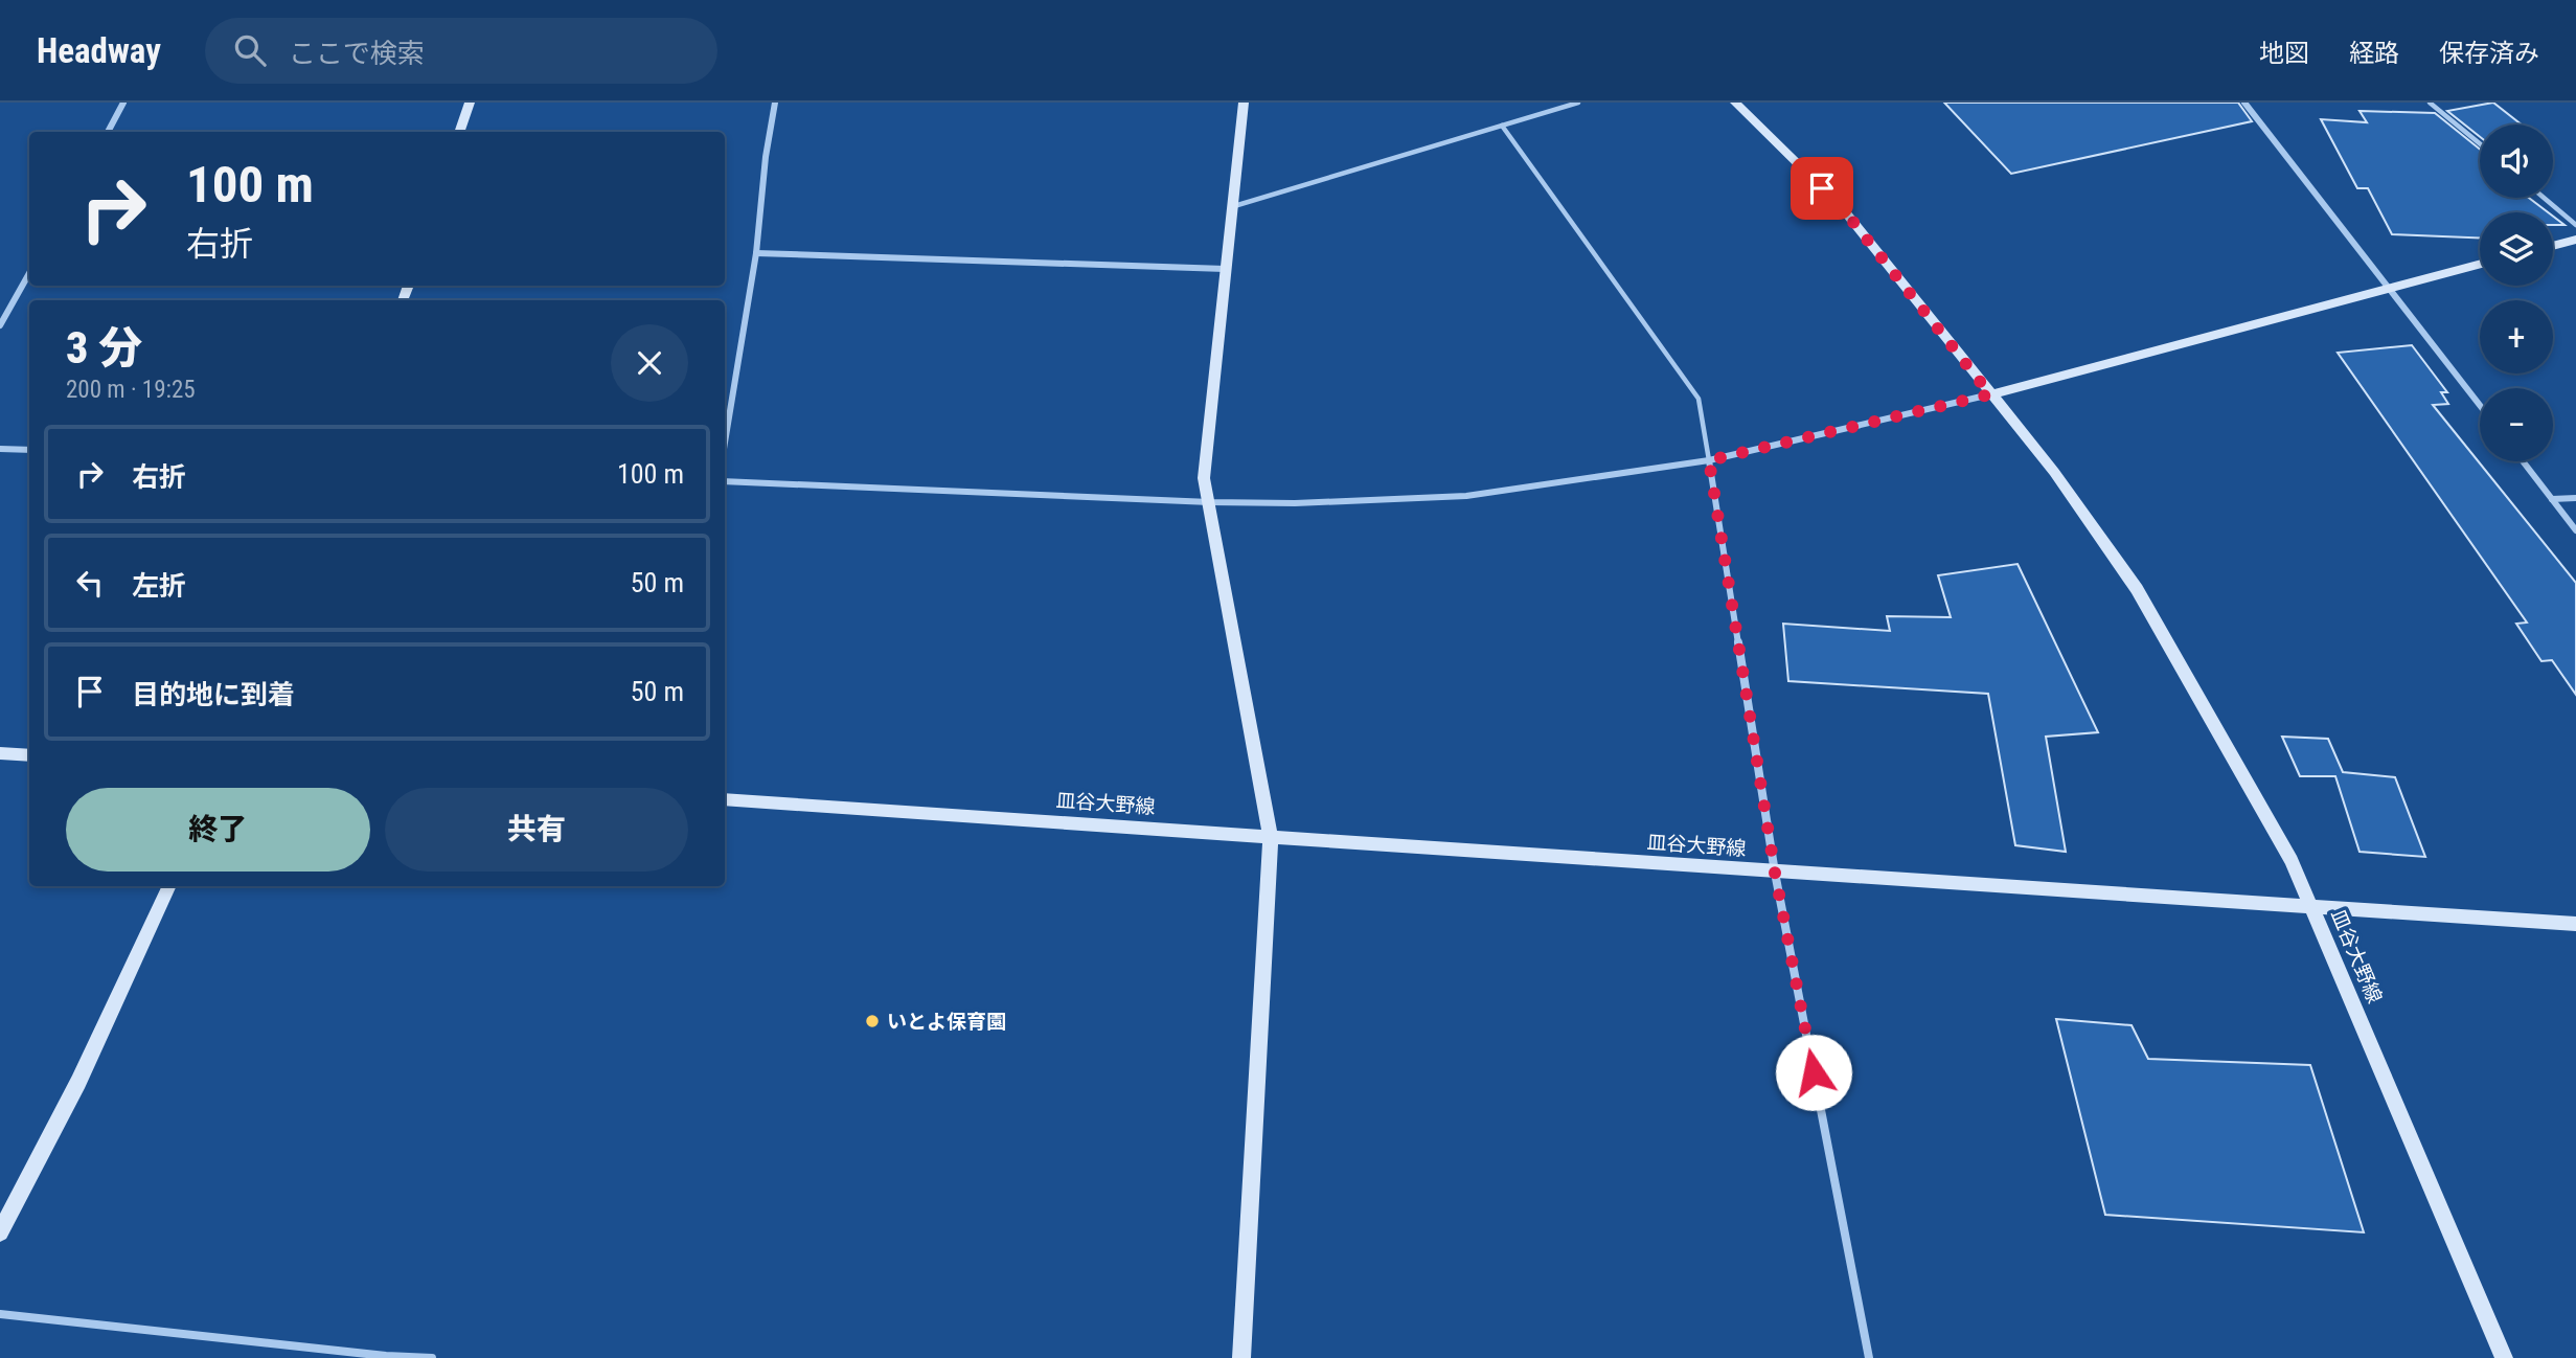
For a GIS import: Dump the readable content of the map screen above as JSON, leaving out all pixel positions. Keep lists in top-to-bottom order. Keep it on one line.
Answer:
{"streets":{"street":["皿谷大野線"]},"places":["いとよ保育園"],"page":{"header":"Headway","search":"ここで検索","nav":["地図","経路","保存済み"],"map_buttons":["+","−"],"turn":["100 m","右折"],"heading":["3 分","200 m · 19:25"],"list":[{"name":"右折","value":"100 m"},{"name":"左折","value":"50 m"},{"name":"目的地に到着","value":"50 m"}],"buttons":["終了","共有"]}}
